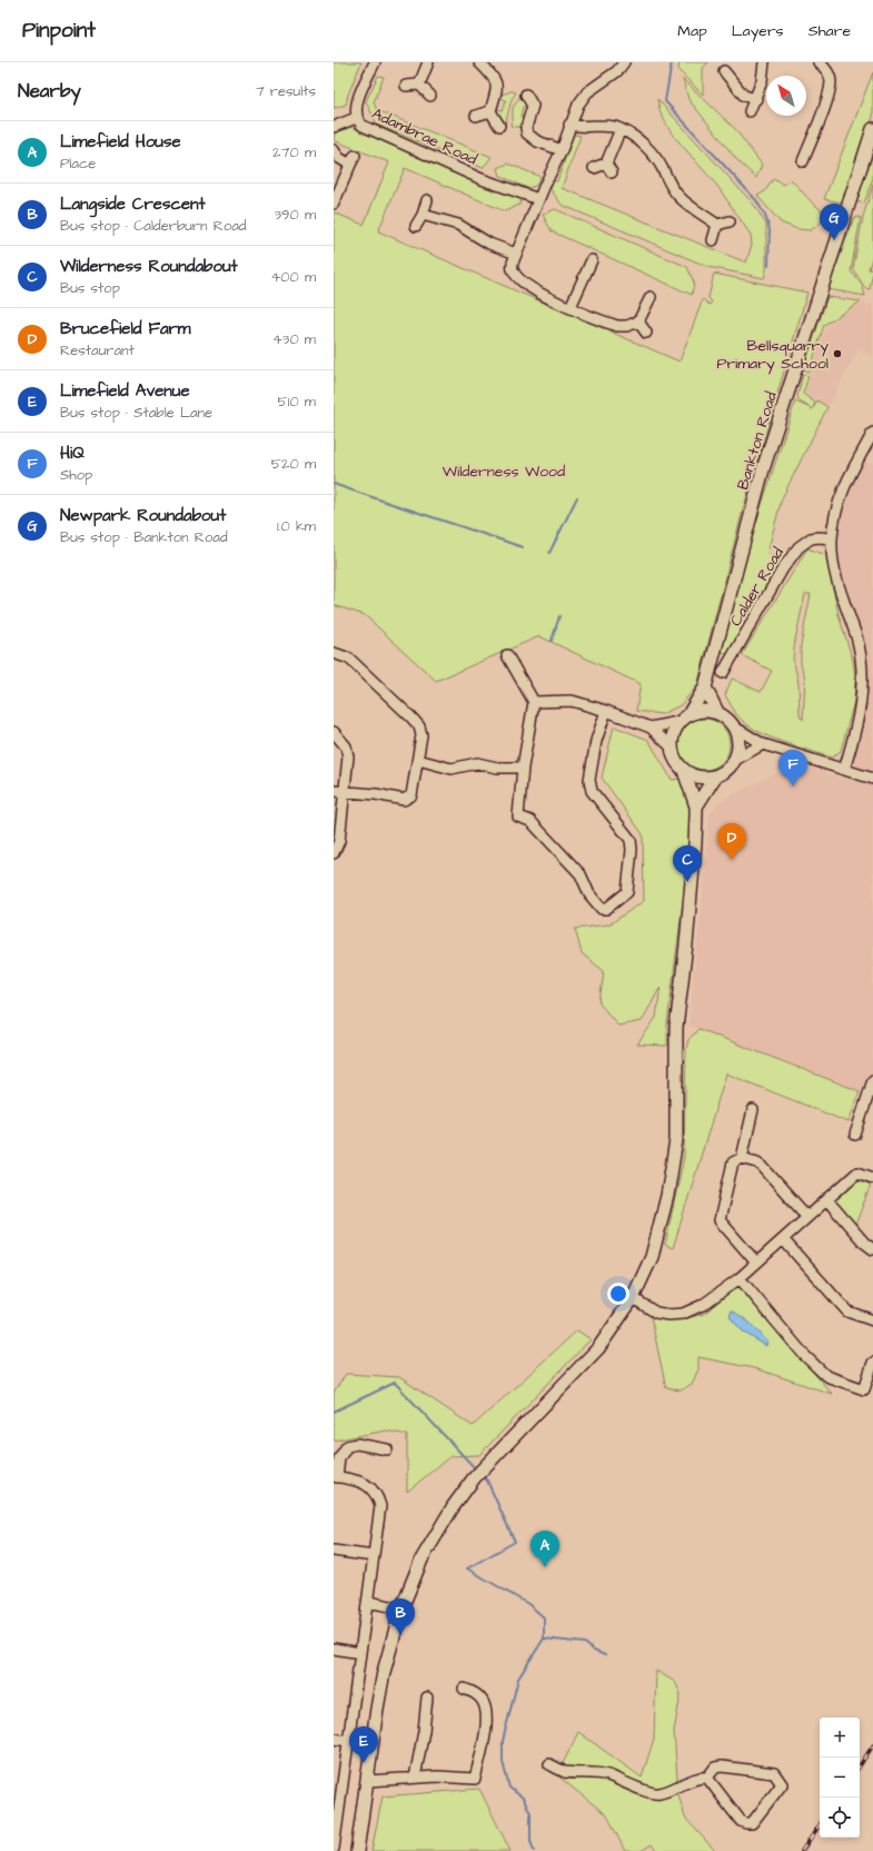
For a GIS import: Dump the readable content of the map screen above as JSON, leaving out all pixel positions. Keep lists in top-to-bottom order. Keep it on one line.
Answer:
{"streets":{"main road":["Bankton Road"],"street":["Adambrae Road","Calder Road"]},"parks":["Wilderness Wood"],"places":["Bellsquarry Primary School"],"north":"top left","page":{"header":"Pinpoint","nav":["Map","Layers","Share"],"heading":["Nearby","7 results"],"list":[{"mark":"A","name":"Limefield House","note":"Place","value":"270 m"},{"mark":"B","name":"Langside Crescent","note":"Bus stop · Calderburn Road","value":"390 m"},{"mark":"C","name":"Wilderness Roundabout","note":"Bus stop","value":"400 m"},{"mark":"D","name":"Brucefield Farm","note":"Restaurant","value":"430 m"},{"mark":"E","name":"Limefield Avenue","note":"Bus stop · Stable Lane","value":"510 m"},{"mark":"F","name":"HiQ","note":"Shop","value":"520 m"},{"mark":"G","name":"Newpark Roundabout","note":"Bus stop · Bankton Road","value":"1.0 km"}],"pins":["G","F","D","C","A","B","E"],"map_buttons":["+","−"]}}
